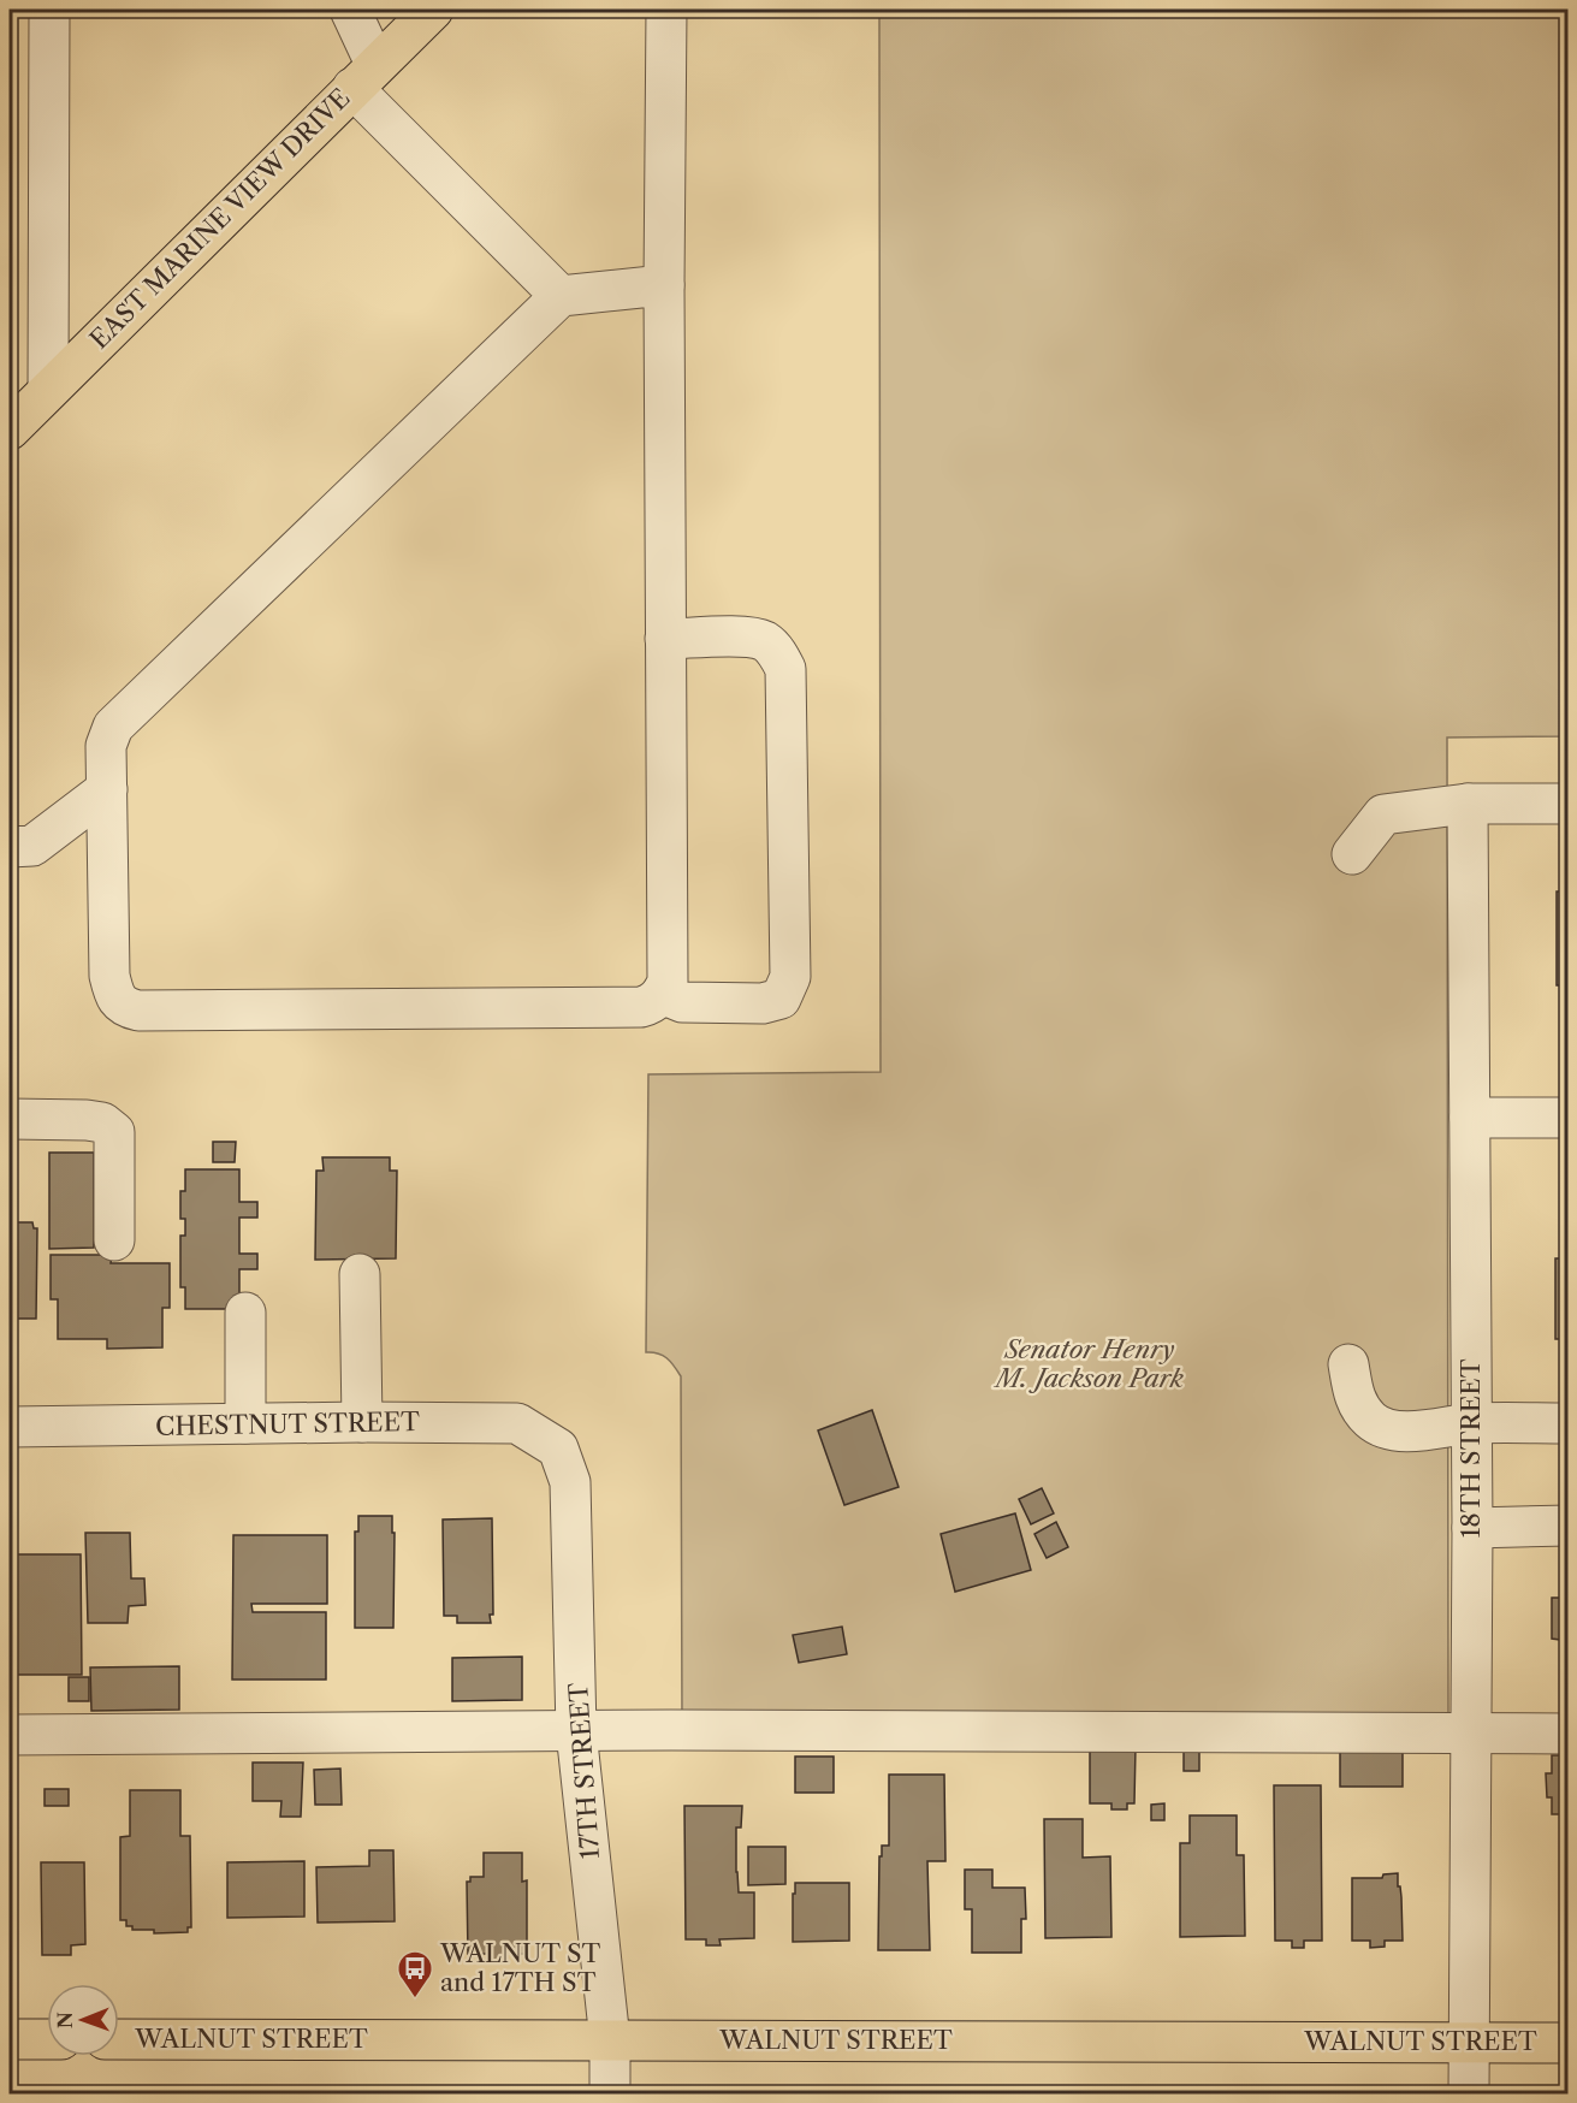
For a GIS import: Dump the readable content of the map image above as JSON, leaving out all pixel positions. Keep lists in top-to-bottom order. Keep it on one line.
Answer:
{"streets":{"main road":["EAST MARINE VIEW DRIVE","WALNUT STREET"],"street":["CHESTNUT STREET","18TH STREET","17TH STREET"]},"crossings":[["CHESTNUT STREET","17TH STREET"],["18TH STREET","WALNUT STREET"],["17TH STREET","WALNUT STREET"]],"parks":["Senator Henry M. Jackson Park"],"places":{"bus stop":["WALNUT ST and 17TH ST"]},"north":"left"}
